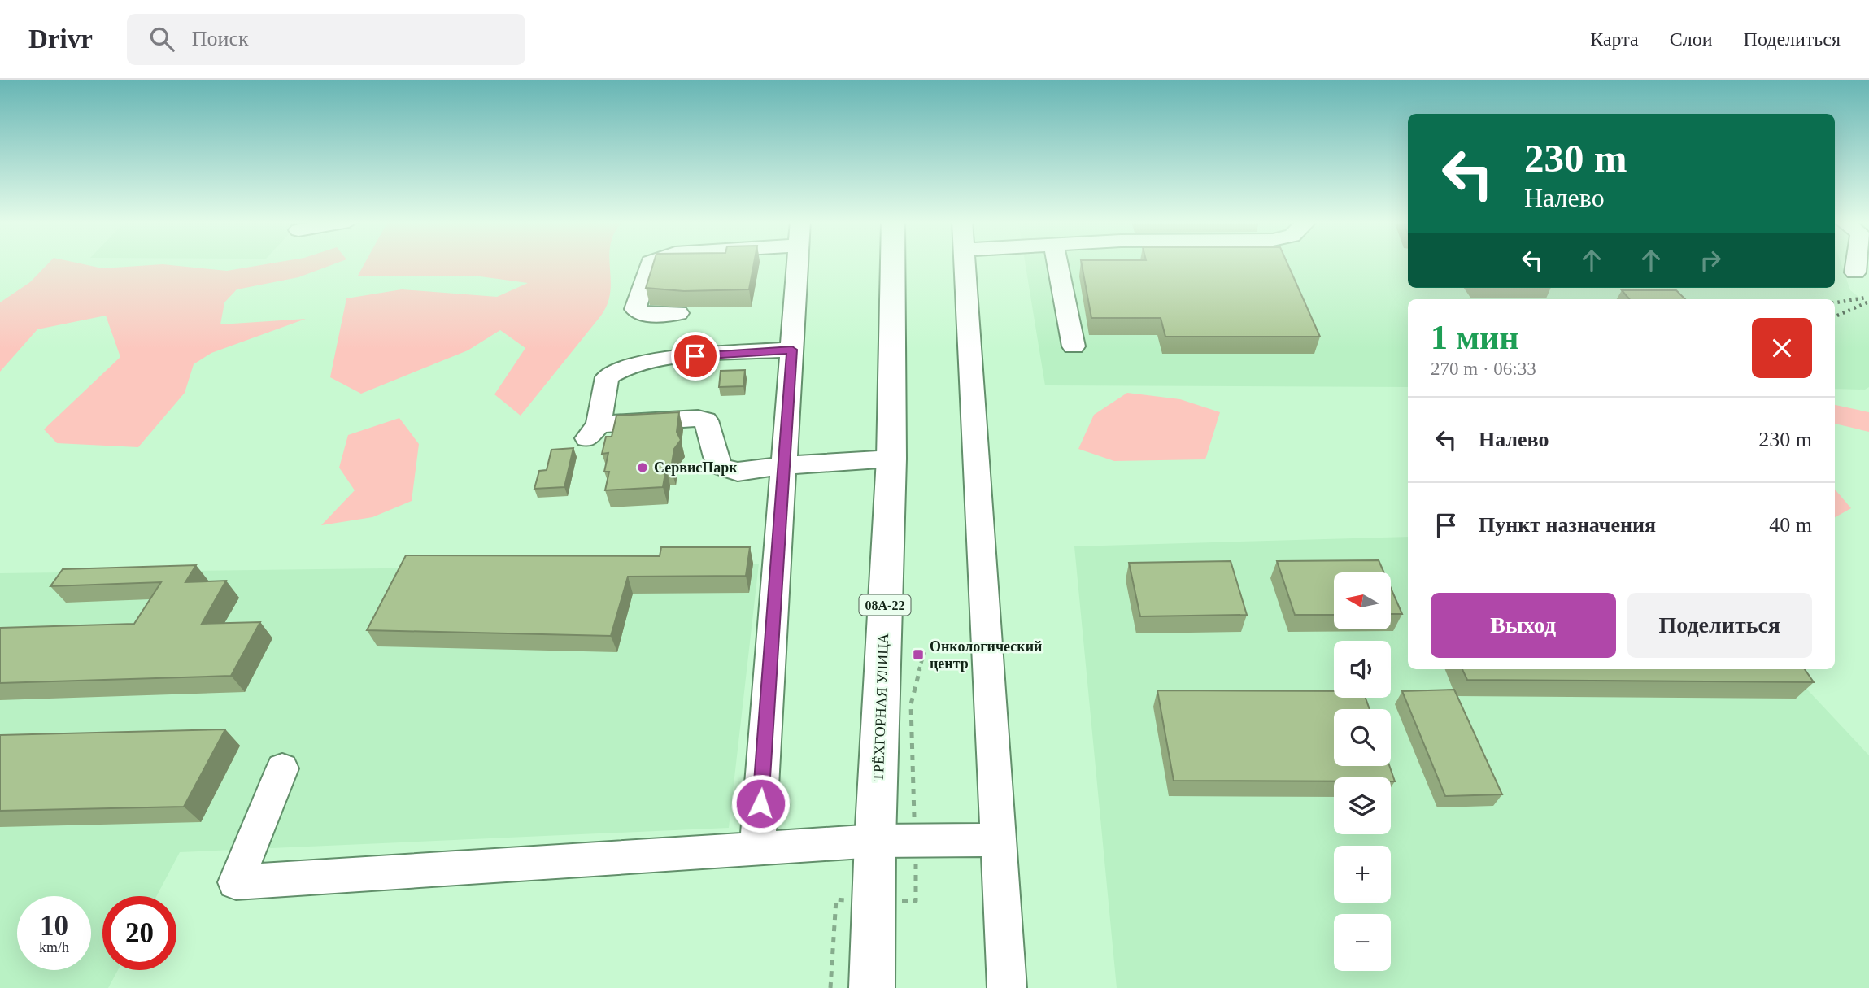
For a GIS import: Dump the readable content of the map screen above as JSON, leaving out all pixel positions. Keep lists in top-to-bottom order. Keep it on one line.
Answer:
{"streets":{"highway":["08А-22","ТРЁХГОРНАЯ УЛИЦА"]},"places":{"other":["СервисПарк"],"transit":["Онкологический центр"]},"north":"left","page":{"header":"Drivr","search":"Поиск","nav":["Карта","Слои","Поделиться"],"turn":["230 m","Налево"],"heading":["1 мин","270 m · 06:33"],"list":[{"name":"Налево","value":"230 m"},{"name":"Пункт назначения","value":"40 m"}],"map_buttons":["+","−"],"buttons":["Выход","Поделиться"],"speed":"10 km/h","limit":"20"}}
